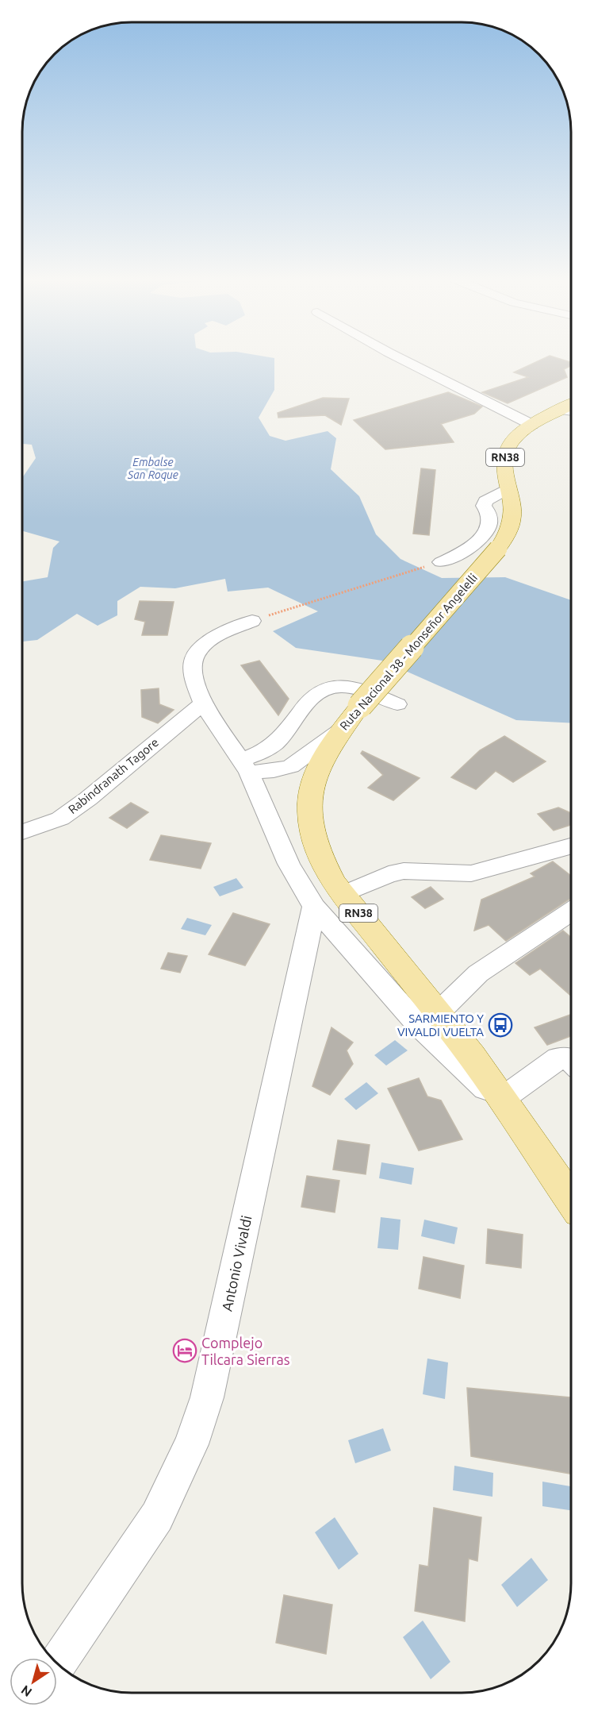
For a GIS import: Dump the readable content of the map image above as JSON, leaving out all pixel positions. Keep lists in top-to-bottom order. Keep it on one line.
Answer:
{"streets":{"main road":["RN38","Ruta Nacional 38 - Monseñor Angelelli"],"street":["Rabindranath Tagore","Antonio Vivaldi"]},"crossings":[["RN38","Ruta Nacional 38 - Monseñor Angelelli"]],"water":["Embalse San Roque"],"places":{"bus stop":["SARMIENTO Y VIVALDI VUELTA"],"hotel":["Complejo Tilcara Sierras"]},"north":"bottom left"}
